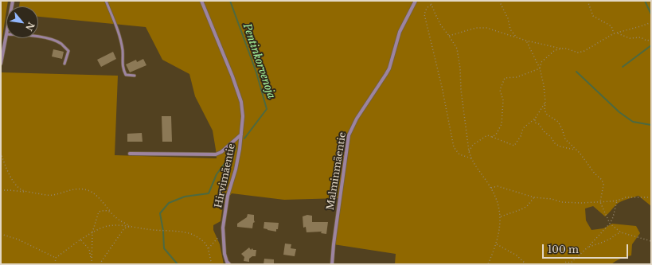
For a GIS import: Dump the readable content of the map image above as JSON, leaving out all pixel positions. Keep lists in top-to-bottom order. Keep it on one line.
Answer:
{"streets":{"street":["Malminmäentie","Hirvimäentie"]},"water":["Pentinkorvenoja"],"scale_bar":"100 m","north":"bottom right"}
